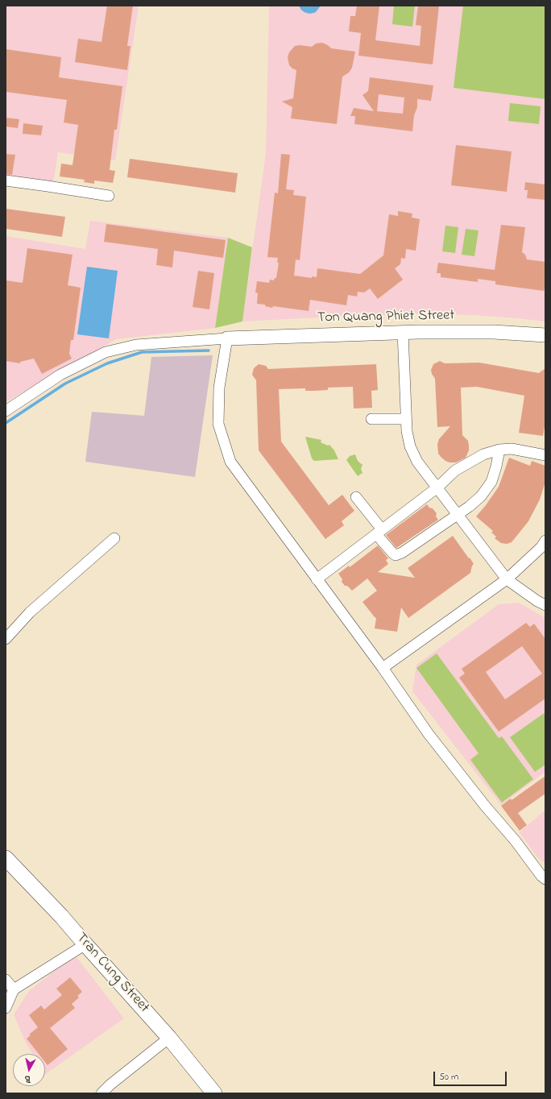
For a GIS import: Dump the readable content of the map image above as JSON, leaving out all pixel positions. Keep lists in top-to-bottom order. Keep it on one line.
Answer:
{"streets":{"main road":["Tran Cung Street"],"street":["Ton Quang Phiet Street"]},"scale_bar":"50 m","north":"bottom"}
